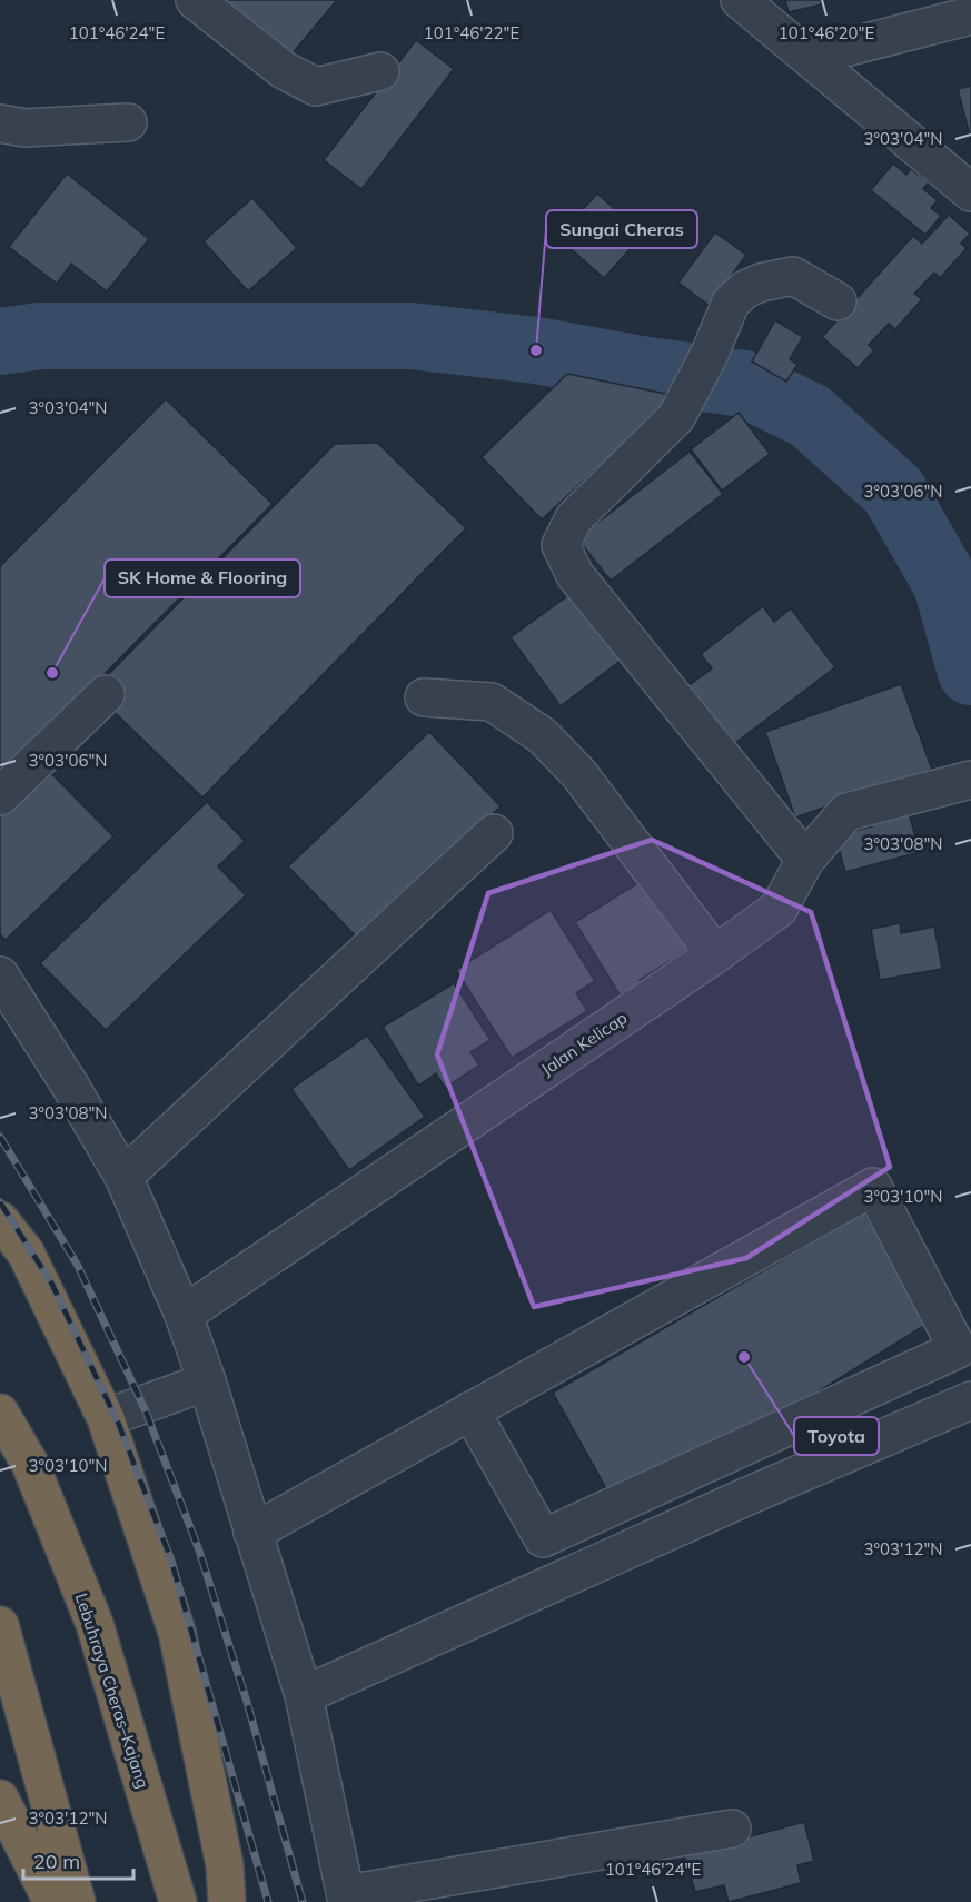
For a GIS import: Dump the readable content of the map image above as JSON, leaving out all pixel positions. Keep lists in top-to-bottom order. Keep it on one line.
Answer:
{"streets":{"highway":["Lebuhraya Cheras–Kajang"],"street":["Jalan Kelicap"]},"places":["Sungai Cheras","SK Home & Flooring","Toyota"],"scale_bar":"20 m","coordinates":["101°46'24\"E","101°46'22\"E","101°46'20\"E","3°03'04\"N","3°03'06\"N","3°03'08\"N","3°03'10\"N","3°03'12\"N"]}
